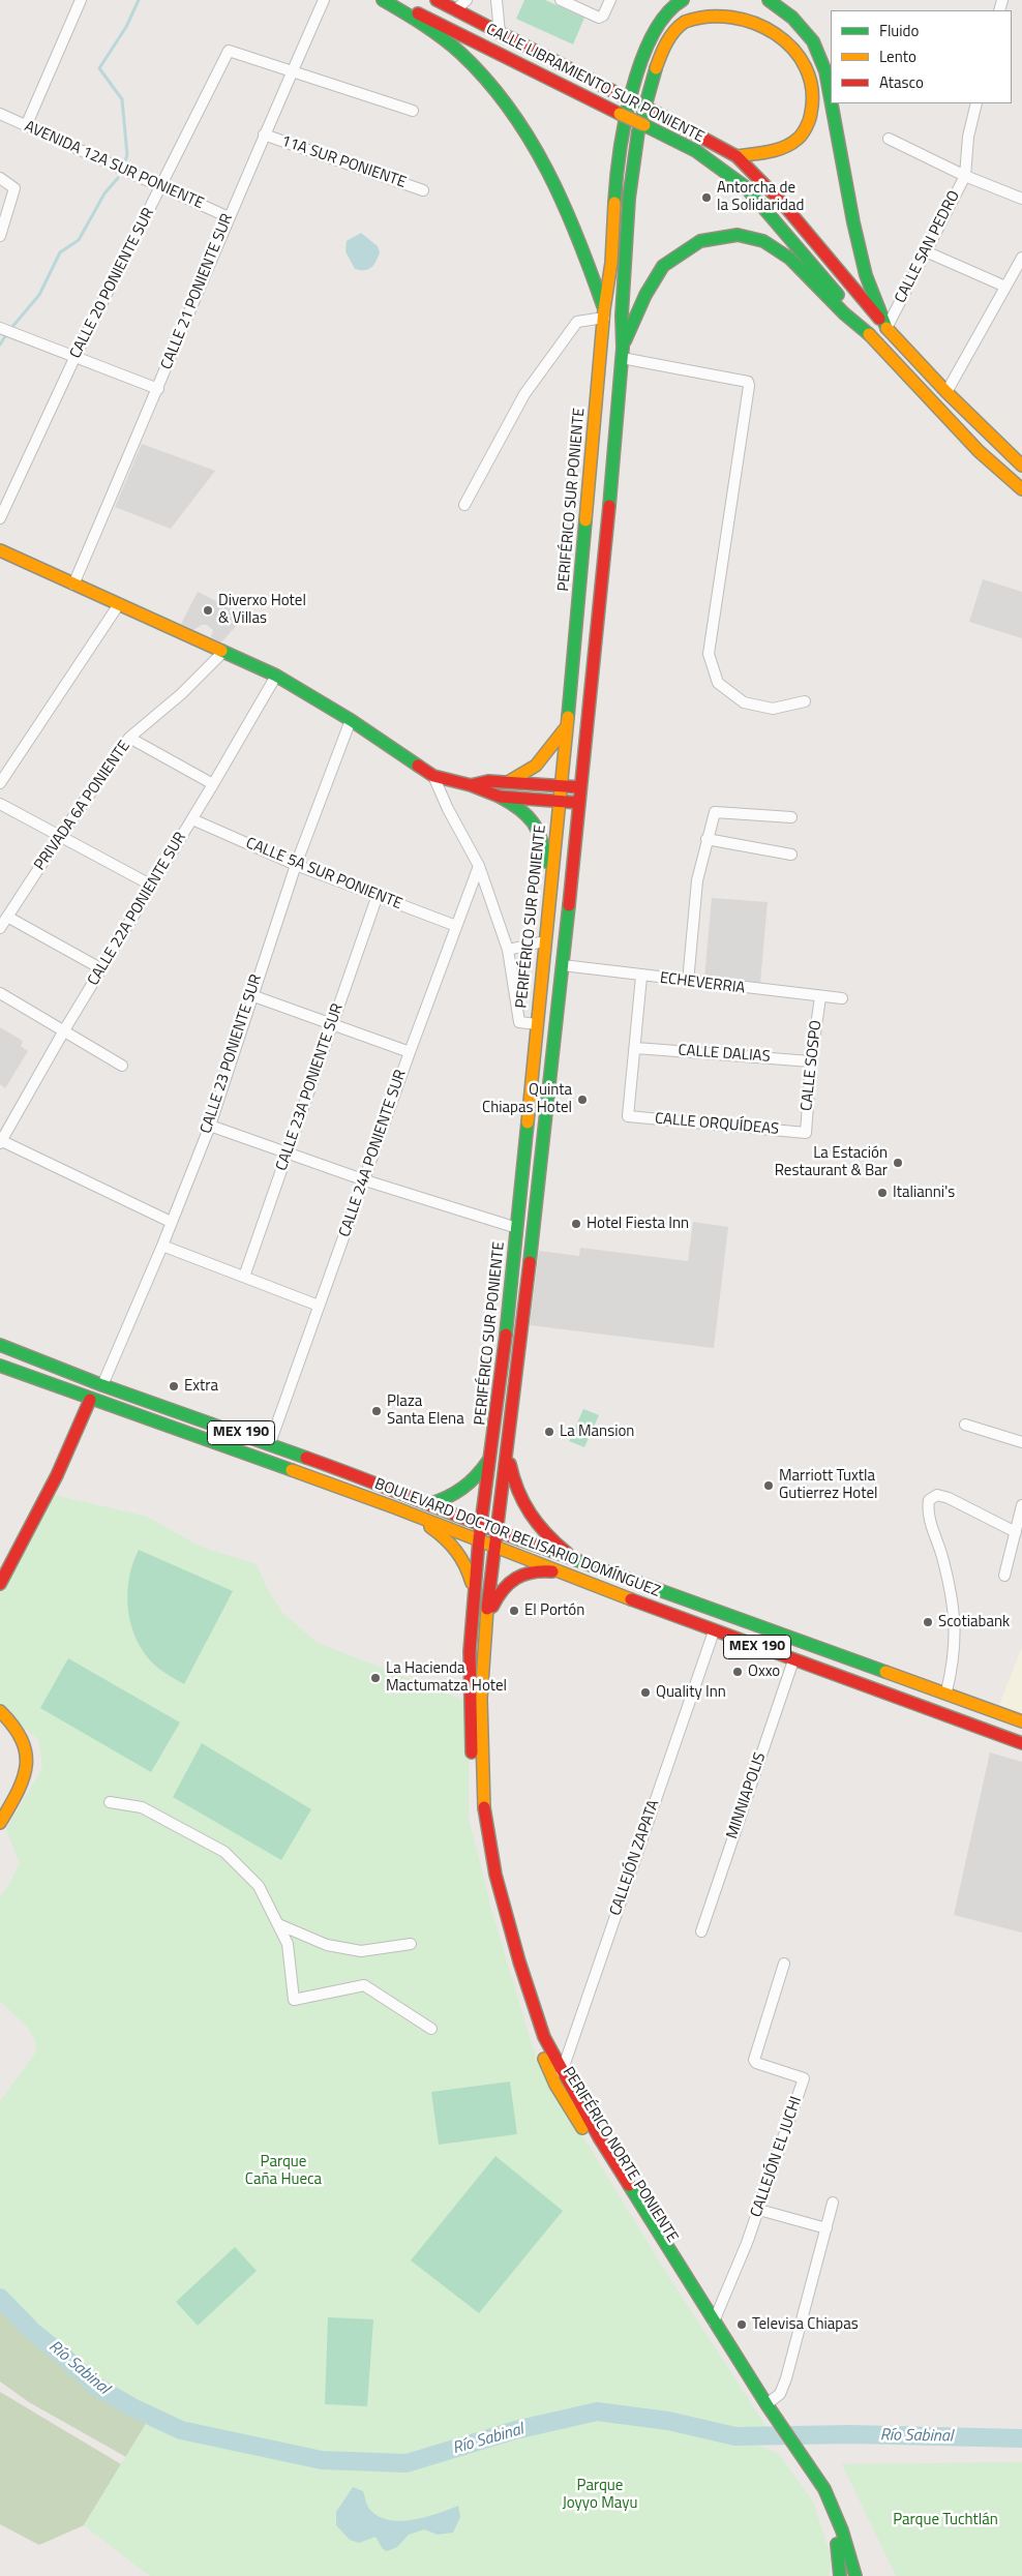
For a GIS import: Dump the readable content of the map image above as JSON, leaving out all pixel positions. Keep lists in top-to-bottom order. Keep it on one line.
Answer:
{"streets":{"main road":["CALLE LIBRAMIENTO SUR PONIENTE","PERIFÉRICO SUR PONIENTE","MEX 190","BOULEVARD DOCTOR BELISARIO DOMÍNGUEZ","PERIFÉRICO NORTE PONIENTE"],"street":["11A SUR PONIENTE","AVENIDA 12A SUR PONIENTE","CALLE SAN PEDRO","CALLE 20 PONIENTE SUR","CALLE 21 PONIENTE SUR","PRIVADA 6A PONIENTE","CALLE 5A SUR PONIENTE","CALLE 22A PONIENTE SUR","ECHEVERRIA","CALLE 23 PONIENTE SUR","CALLE DALIAS","CALLE SOSPO","CALLE 23A PONIENTE SUR","CALLE ORQUÍDEAS","CALLE 24A PONIENTE SUR","MINNIAPOLIS","CALLEJÓN ZAPATA","CALLEJÓN EL JUCHI"]},"crossings":[["CALLE LIBRAMIENTO SUR PONIENTE","CALLE SAN PEDRO"],["11A SUR PONIENTE","CALLE 21 PONIENTE SUR"],["AVENIDA 12A SUR PONIENTE","CALLE 20 PONIENTE SUR"],["AVENIDA 12A SUR PONIENTE","CALLE 21 PONIENTE SUR"],["CALLE 20 PONIENTE SUR","CALLE 21 PONIENTE SUR"],["PERIFÉRICO SUR PONIENTE","ECHEVERRIA"],["PERIFÉRICO SUR PONIENTE","BOULEVARD DOCTOR BELISARIO DOMÍNGUEZ"],["PERIFÉRICO SUR PONIENTE","PERIFÉRICO NORTE PONIENTE"],["CALLE 5A SUR PONIENTE","CALLE 22A PONIENTE SUR"],["CALLE 5A SUR PONIENTE","CALLE 23 PONIENTE SUR"],["CALLE 5A SUR PONIENTE","CALLE 23A PONIENTE SUR"],["CALLE 5A SUR PONIENTE","CALLE 24A PONIENTE SUR"],["ECHEVERRIA","CALLE SOSPO"],["CALLE 23 PONIENTE SUR","BOULEVARD DOCTOR BELISARIO DOMÍNGUEZ"],["CALLE DALIAS","CALLE SOSPO"],["CALLE DALIAS","CALLE ORQUÍDEAS"],["CALLE SOSPO","CALLE ORQUÍDEAS"],["CALLE 24A PONIENTE SUR","BOULEVARD DOCTOR BELISARIO DOMÍNGUEZ"],["BOULEVARD DOCTOR BELISARIO DOMÍNGUEZ","MINNIAPOLIS"],["BOULEVARD DOCTOR BELISARIO DOMÍNGUEZ","CALLEJÓN ZAPATA"],["BOULEVARD DOCTOR BELISARIO DOMÍNGUEZ","PERIFÉRICO NORTE PONIENTE"],["CALLEJÓN ZAPATA","PERIFÉRICO NORTE PONIENTE"],["PERIFÉRICO NORTE PONIENTE","CALLEJÓN EL JUCHI"]],"water":["Río Sabinal"],"parks":["Parque Caña Hueca","Parque Joyyo Mayu","Parque Tuchtlán"],"places":["Antorcha de la Solidaridad","Diverxo Hotel & Villas","Quinta Chiapas Hotel","La Estación Restaurant & Bar","Italianni's","Hotel Fiesta Inn","Extra","Plaza Santa Elena","La Mansion","Marriott Tuxtla Gutierrez Hotel","El Portón","Scotiabank","Oxxo","La Hacienda Mactumatza Hotel","Quality Inn","Televisa Chiapas"],"legend":["Fluido","Lento","Atasco"]}
